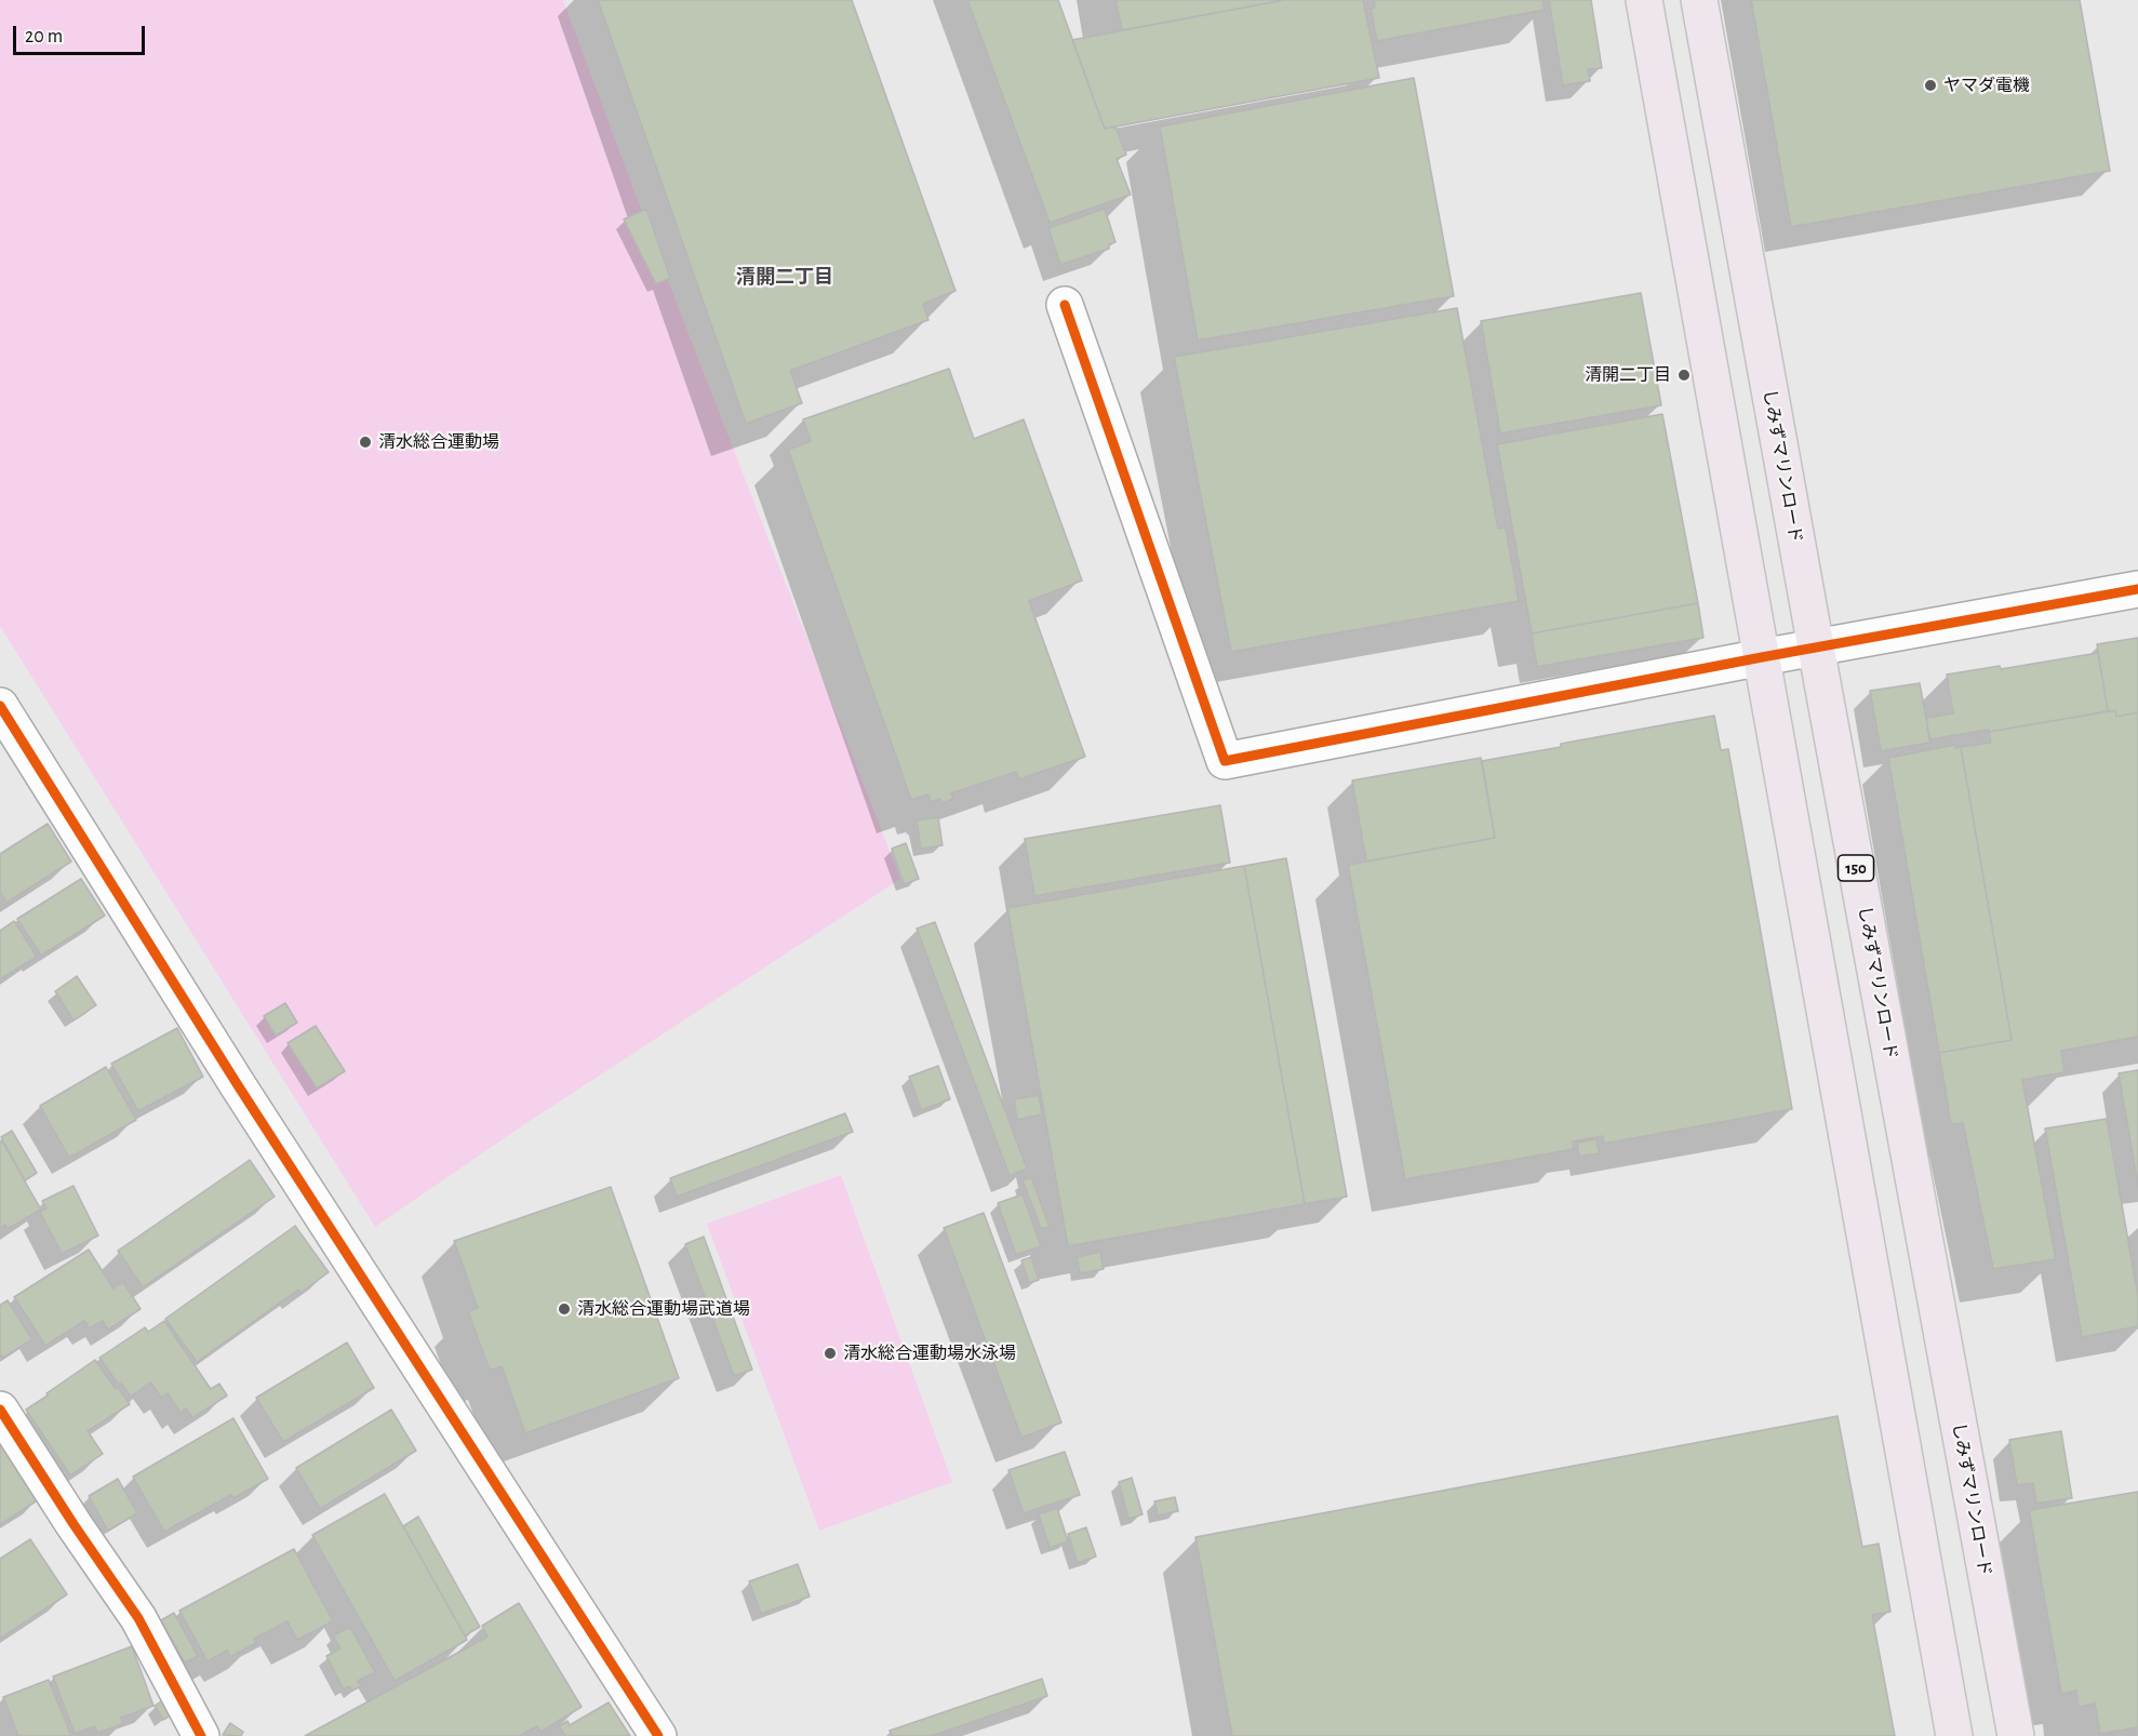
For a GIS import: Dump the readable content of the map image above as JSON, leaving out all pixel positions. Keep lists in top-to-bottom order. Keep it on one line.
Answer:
{"streets":{"highway":["しみずマリンロード","150"]},"districts":["清開二丁目"],"places":["ヤマダ電機","清開二丁目","清水総合運動場","清水総合運動場武道場","清水総合運動場水泳場"],"scale_bar":"20 m"}
